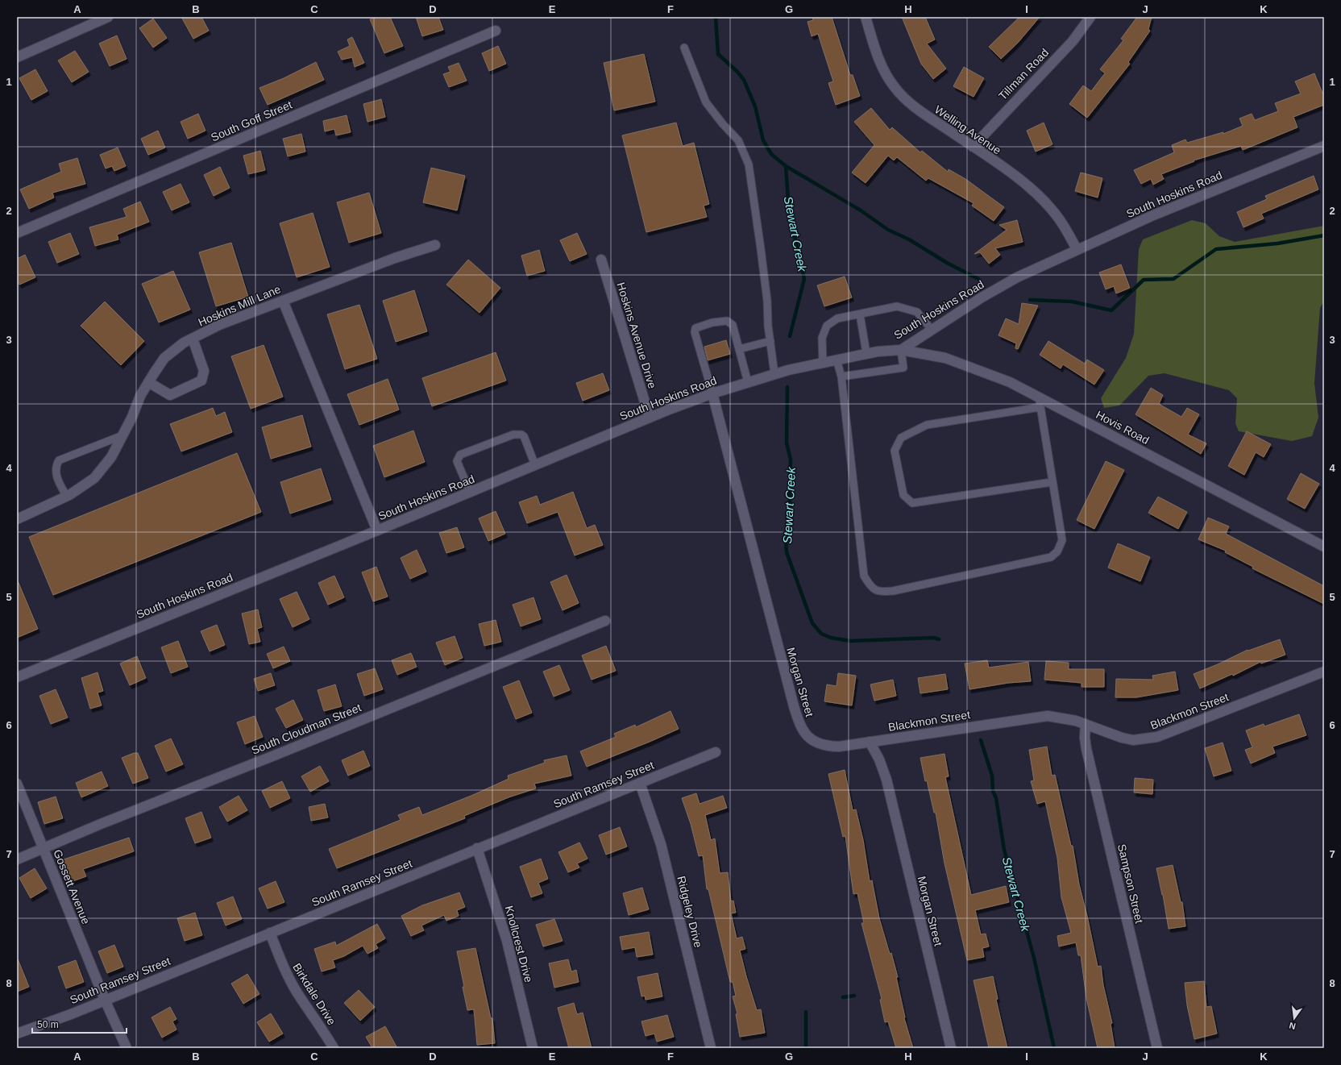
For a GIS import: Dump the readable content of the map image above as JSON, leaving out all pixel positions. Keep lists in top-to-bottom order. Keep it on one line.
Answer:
{"streets":{"street":["Tillman Road","South Goff Street","Welling Avenue","South Hoskins Road","Hoskins Mill Lane","Hoskins Avenue Drive","Hovis Road","Morgan Street","Blackmon Street","South Cloudman Street","South Ramsey Street","Sampson Street","Gossett Avenue","Ridgeley Drive","Knollcrest Drive","Birkdale Drive"]},"crossings":[["Tillman Road","Welling Avenue"],["Welling Avenue","South Hoskins Road"],["South Hoskins Road","Hoskins Avenue Drive"],["South Hoskins Road","Hovis Road"],["South Hoskins Road","Morgan Street"],["Morgan Street","Blackmon Street"],["Blackmon Street","Sampson Street"],["South Cloudman Street","Gossett Avenue"],["South Ramsey Street","Gossett Avenue"],["South Ramsey Street","Ridgeley Drive"],["South Ramsey Street","Knollcrest Drive"],["South Ramsey Street","Birkdale Drive"]],"water":["Stewart Creek"],"scale_bar":"50 m","north":"bottom","grid":{"columns":["A","B","C","D","E","F","G","H","I","J","K"],"rows":["1","2","3","4","5","6","7","8"]}}
